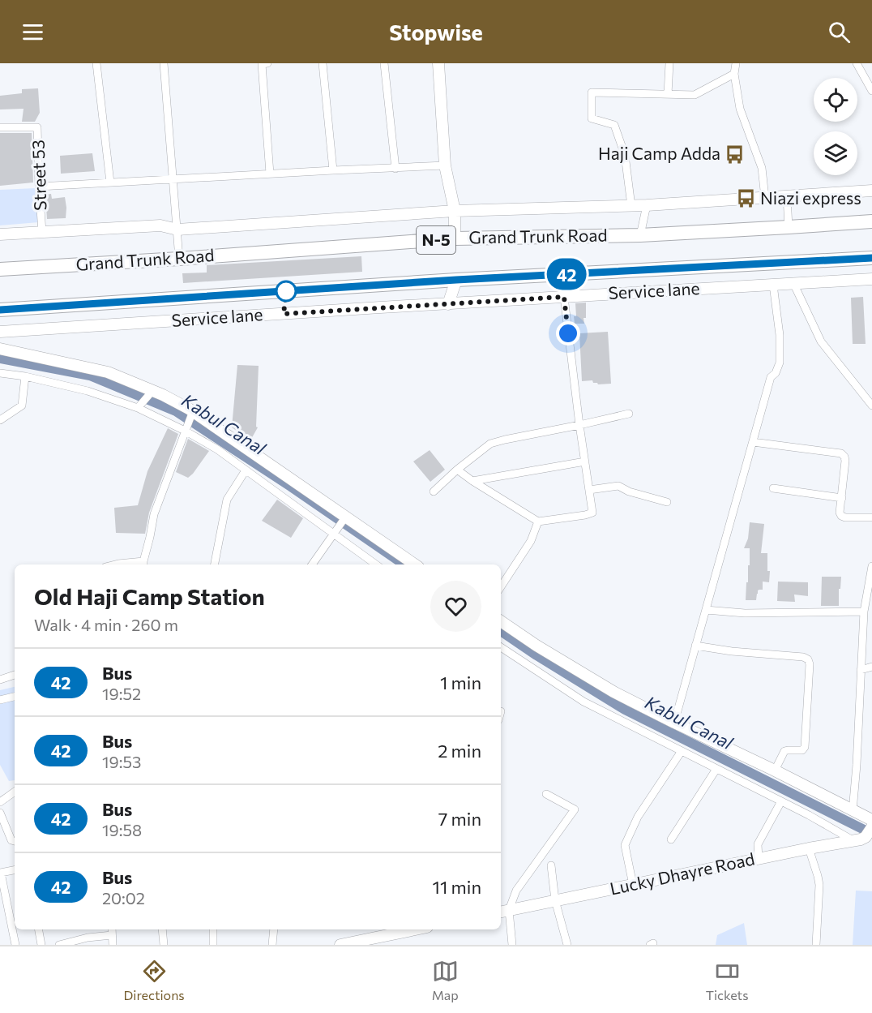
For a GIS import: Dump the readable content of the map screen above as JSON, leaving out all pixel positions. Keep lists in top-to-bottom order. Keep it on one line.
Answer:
{"streets":{"highway":["Grand Trunk Road","N-5"],"street":["Street 53","Service lane","Lucky Dhayre Road"]},"water":["Kabul Canal"],"places":{"bus stop":["Haji Camp Adda","Niazi express"]},"lines":["bus line 42"],"page":{"header":"Stopwise","on_map":"42","heading":["Old Haji Camp Station","Walk · 4 min · 260 m"],"list":[{"mark":"42","name":"Bus","note":"19:52","value":"1 min"},{"mark":"42","name":"Bus","note":"19:53","value":"2 min"},{"mark":"42","name":"Bus","note":"19:58","value":"7 min"},{"mark":"42","name":"Bus","note":"20:02","value":"11 min"}],"tabs":["Directions","Map","Tickets"]}}
